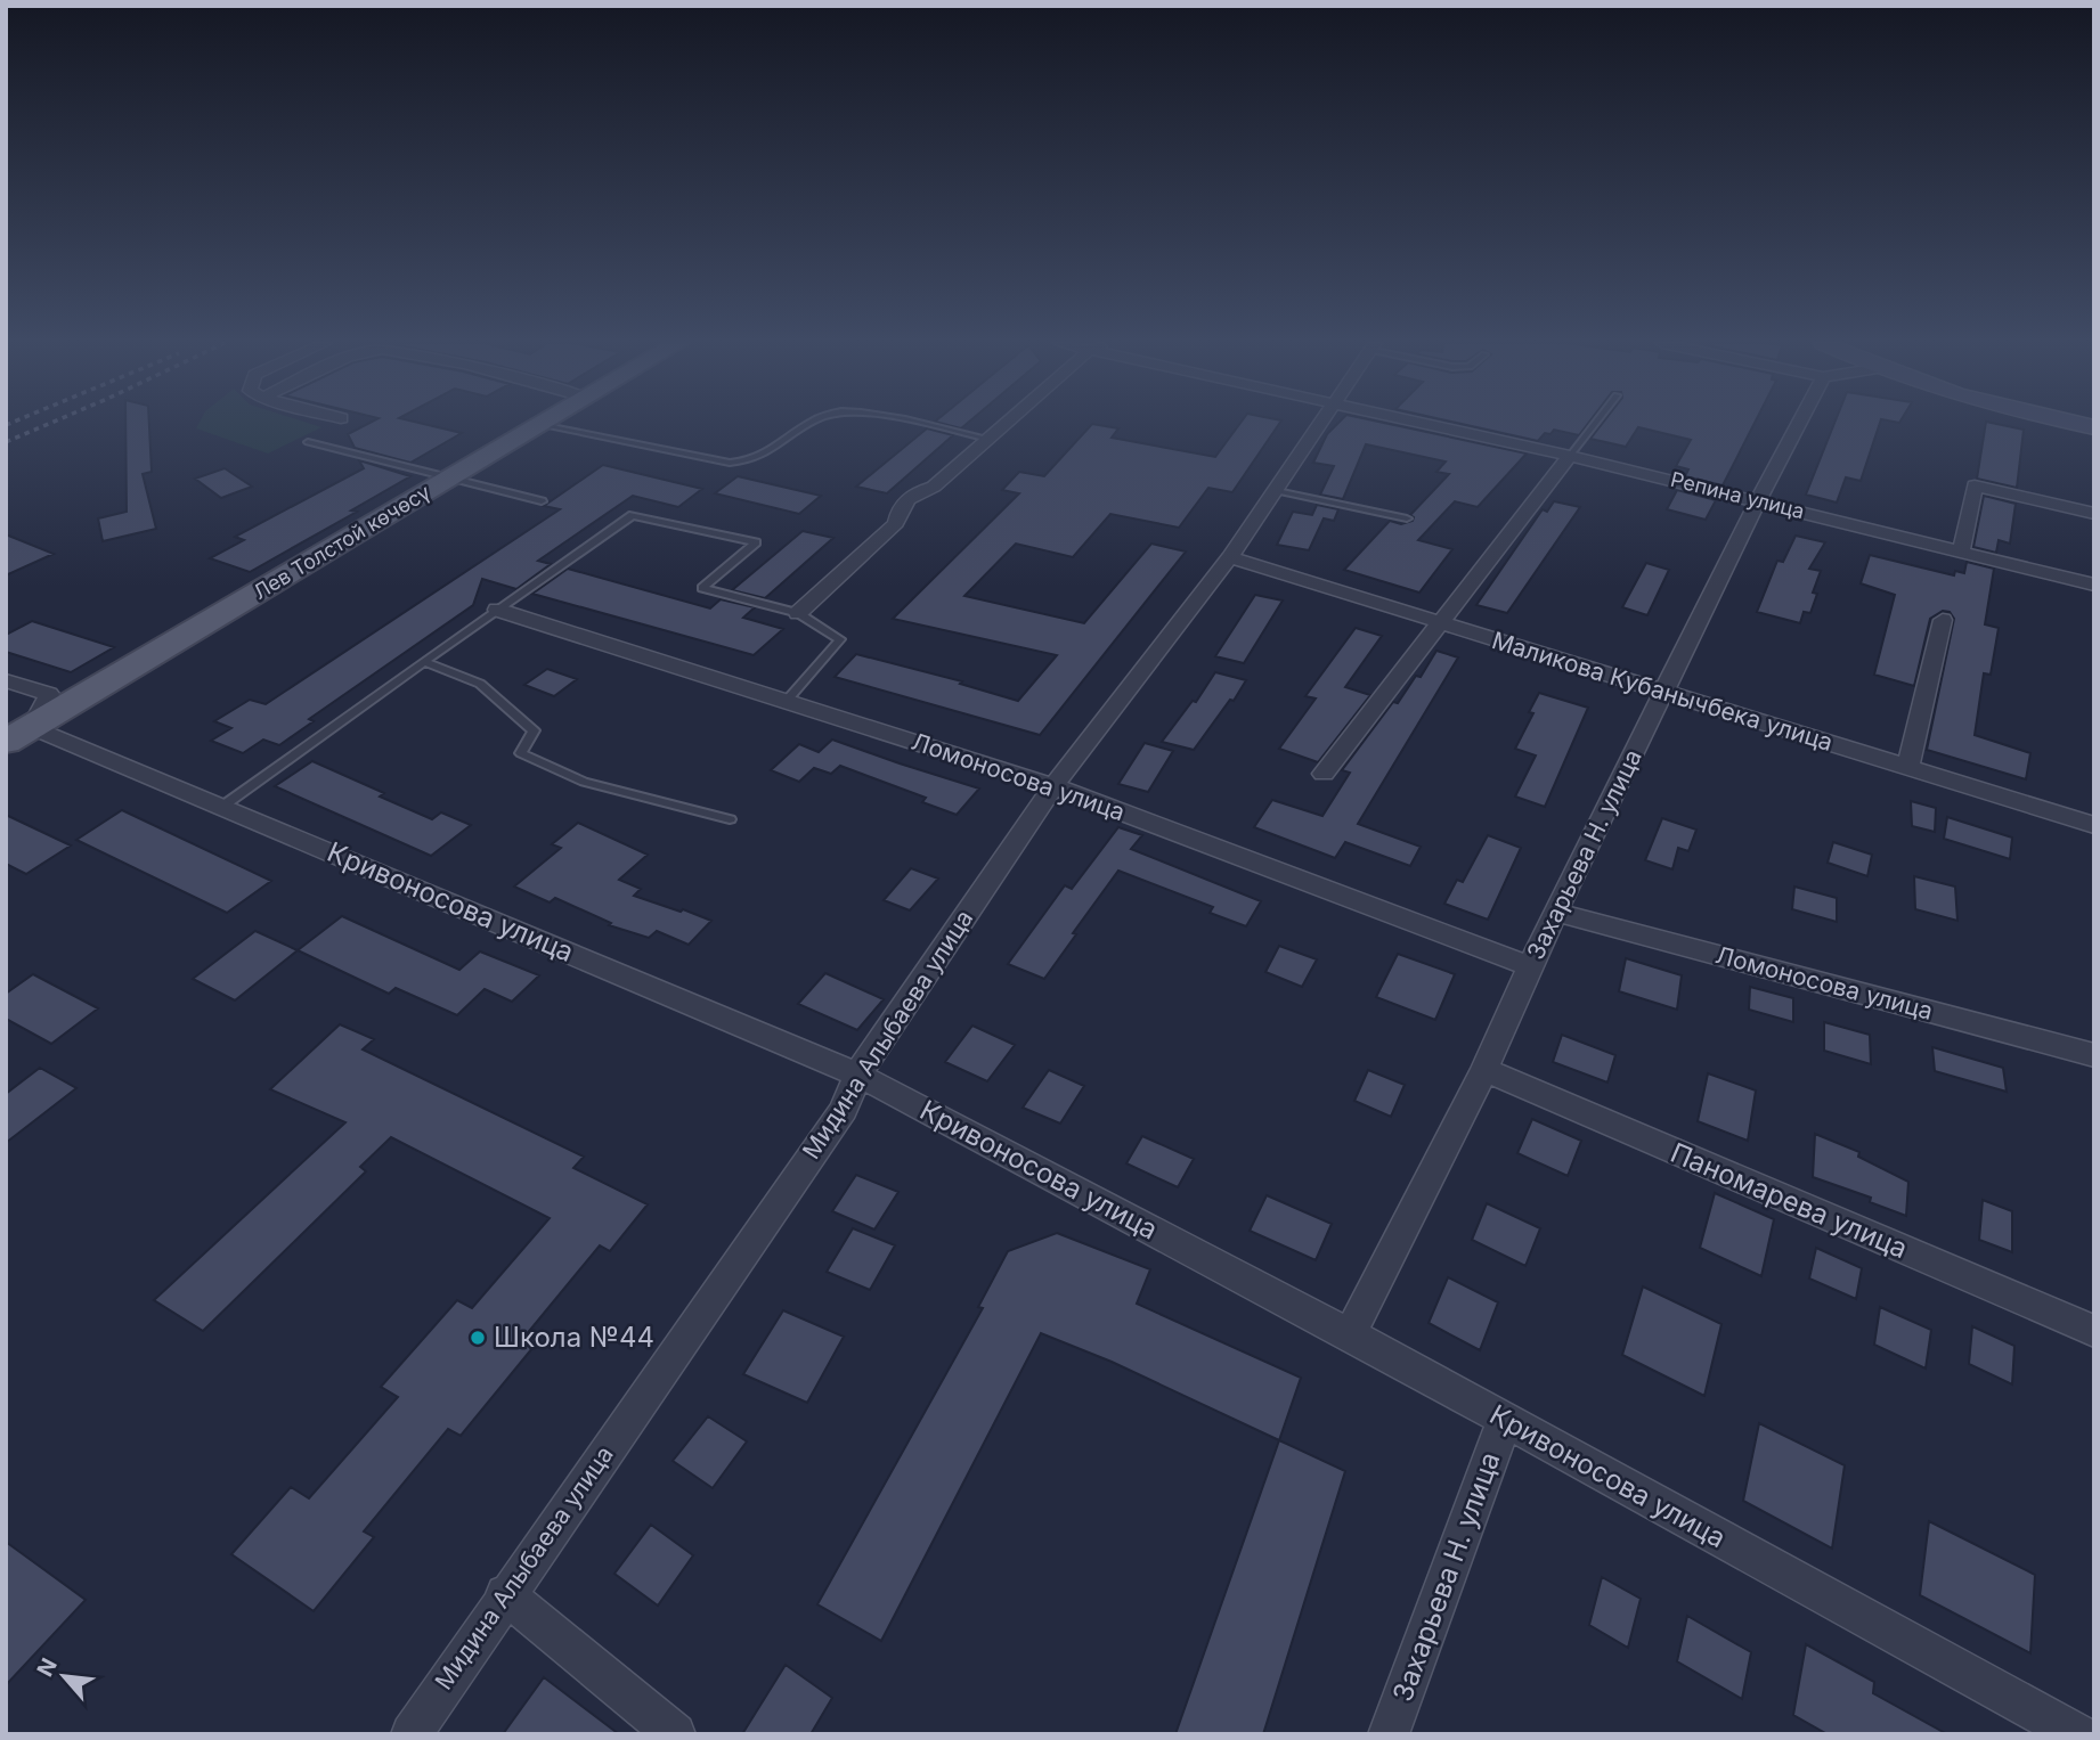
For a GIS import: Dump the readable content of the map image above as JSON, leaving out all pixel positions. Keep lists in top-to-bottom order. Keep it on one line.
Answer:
{"streets":{"main road":["Лев Толстой көчөсү"],"street":["Репина улица","Маликова Кубанычбека улица","Ломоносова улица","Захарьева Н. улица","Кривоносова улица","Мидина Алыбаева улица","Паномарева улица"]},"crossings":[["Репина улица","Захарьева Н. улица"],["Лев Толстой көчөсү","Кривоносова улица"],["Маликова Кубанычбека улица","Захарьева Н. улица"],["Маликова Кубанычбека улица","Мидина Алыбаева улица"],["Ломоносова улица","Захарьева Н. улица"],["Ломоносова улица","Мидина Алыбаева улица"],["Захарьева Н. улица","Кривоносова улица"],["Захарьева Н. улица","Паномарева улица"],["Кривоносова улица","Мидина Алыбаева улица"]],"places":["Школа №44"],"north":"top left"}
